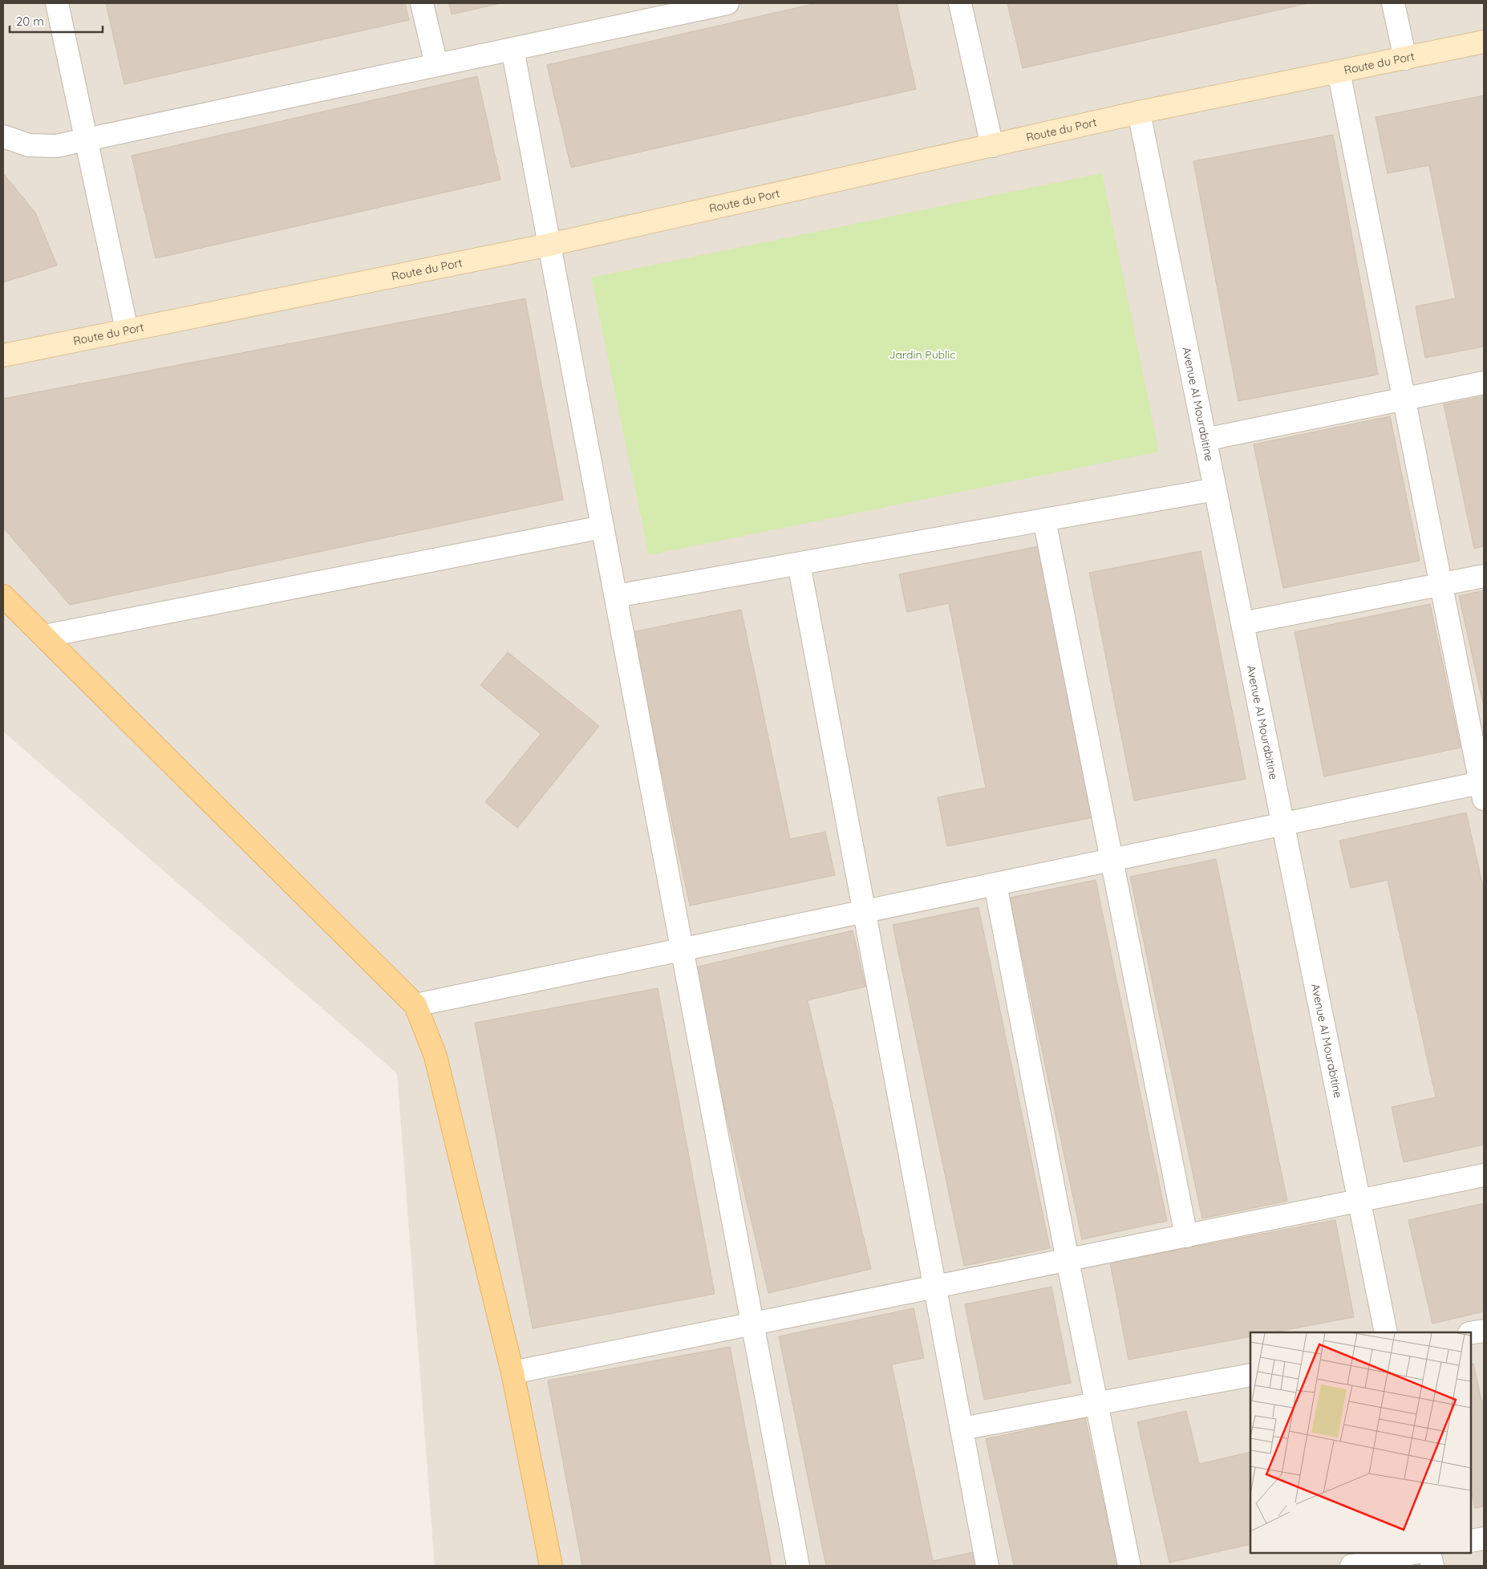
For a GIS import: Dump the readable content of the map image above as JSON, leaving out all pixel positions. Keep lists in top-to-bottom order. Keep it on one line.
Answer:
{"streets":{"street":["Route du Port","Avenue Al Mourabitine"]},"crossings":[["Route du Port","Avenue Al Mourabitine"]],"parks":["Jardin Public"],"scale_bar":"20 m"}
